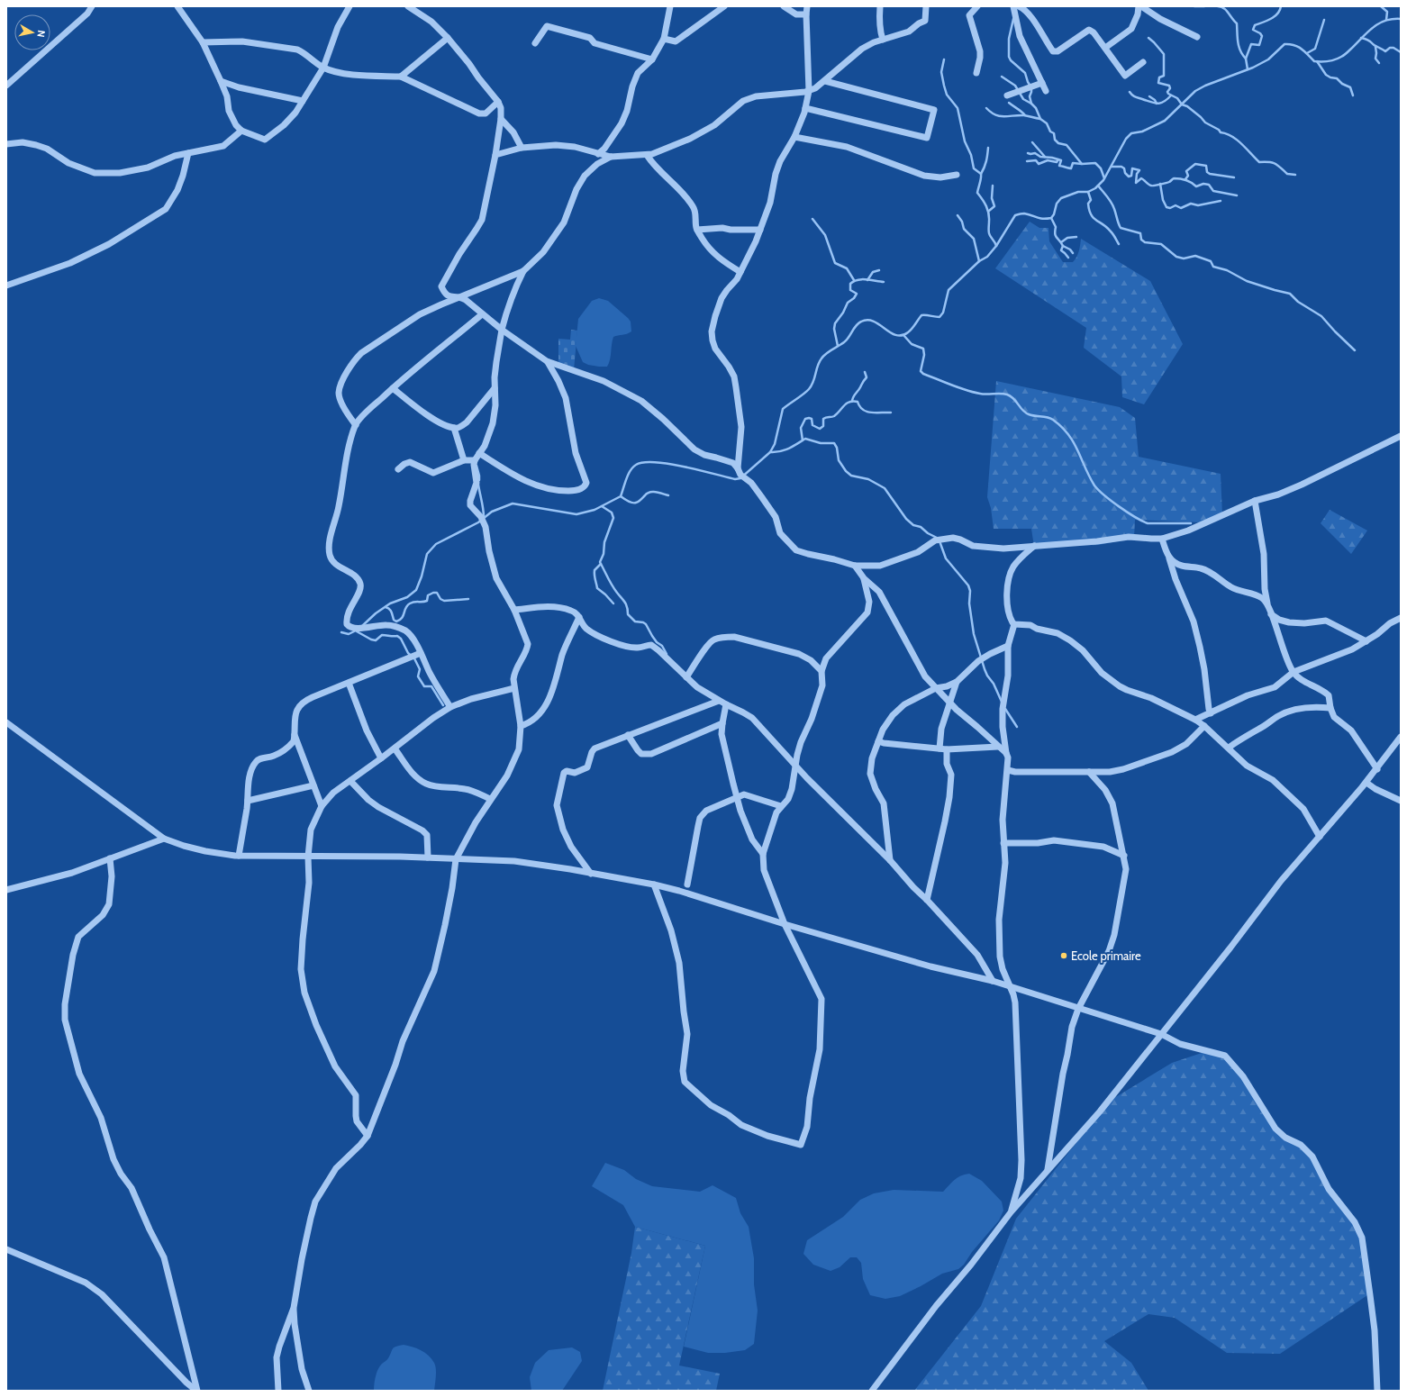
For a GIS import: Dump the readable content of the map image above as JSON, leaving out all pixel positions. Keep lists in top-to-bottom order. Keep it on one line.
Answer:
{"places":["Ecole primaire"],"north":"right"}
